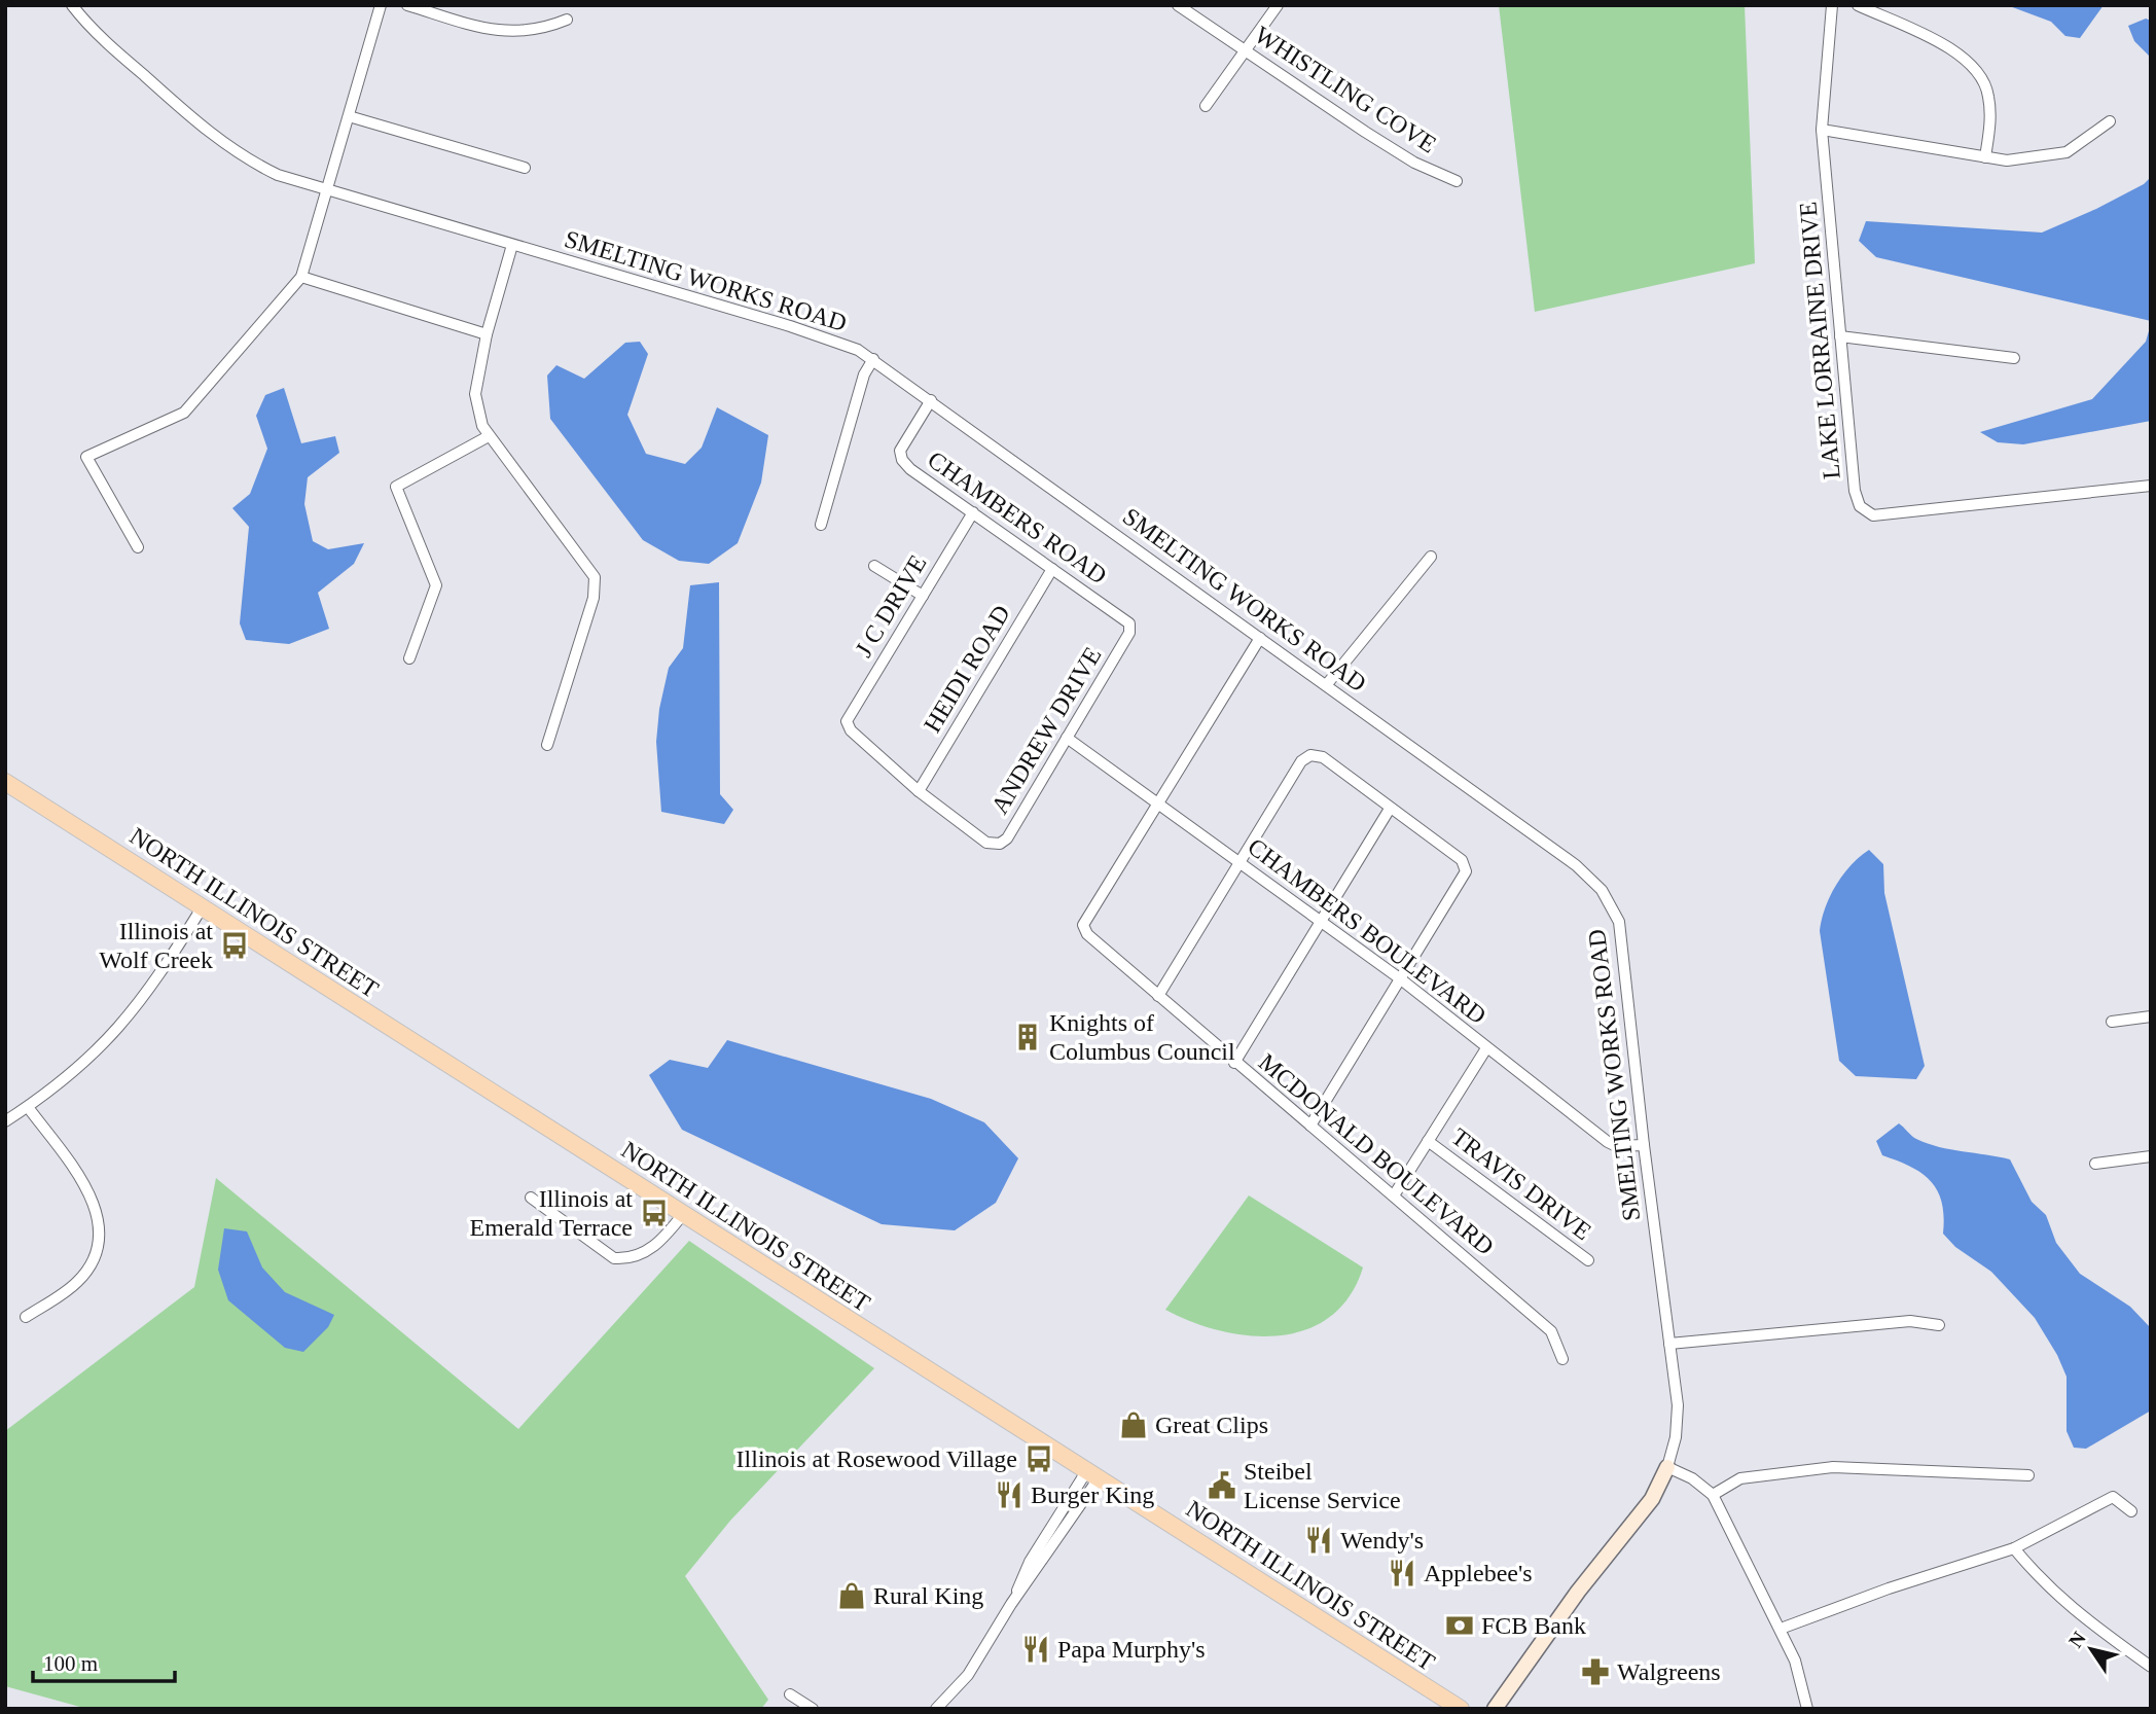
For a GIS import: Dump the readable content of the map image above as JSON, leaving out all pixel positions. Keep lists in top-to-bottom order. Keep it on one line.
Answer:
{"streets":{"main road":["NORTH ILLINOIS STREET"],"street":["WHISTLING COVE","SMELTING WORKS ROAD","LAKE LORRAINE DRIVE","CHAMBERS ROAD","J C DRIVE","HEIDI ROAD","ANDREW DRIVE","CHAMBERS BOULEVARD","MCDONALD BOULEVARD","TRAVIS DRIVE"]},"crossings":[["SMELTING WORKS ROAD","CHAMBERS ROAD"],["SMELTING WORKS ROAD","CHAMBERS BOULEVARD"],["SMELTING WORKS ROAD","MCDONALD BOULEVARD"],["CHAMBERS ROAD","J C DRIVE"],["CHAMBERS ROAD","HEIDI ROAD"],["CHAMBERS ROAD","ANDREW DRIVE"],["J C DRIVE","HEIDI ROAD"],["J C DRIVE","ANDREW DRIVE"],["HEIDI ROAD","ANDREW DRIVE"],["ANDREW DRIVE","CHAMBERS BOULEVARD"],["CHAMBERS BOULEVARD","MCDONALD BOULEVARD"]],"places":{"bus stop":["Illinois at Wolf Creek","Illinois at Emerald Terrace","Illinois at Rosewood Village"],"building":["Knights of Columbus Council"],"shop":["Great Clips","Rural King"],"public building":["Steibel License Service"],"restaurant":["Burger King","Wendy's","Applebee's","Papa Murphy's"],"bank":["FCB Bank"],"pharmacy":["Walgreens"]},"scale_bar":"100 m","north":"top left"}
